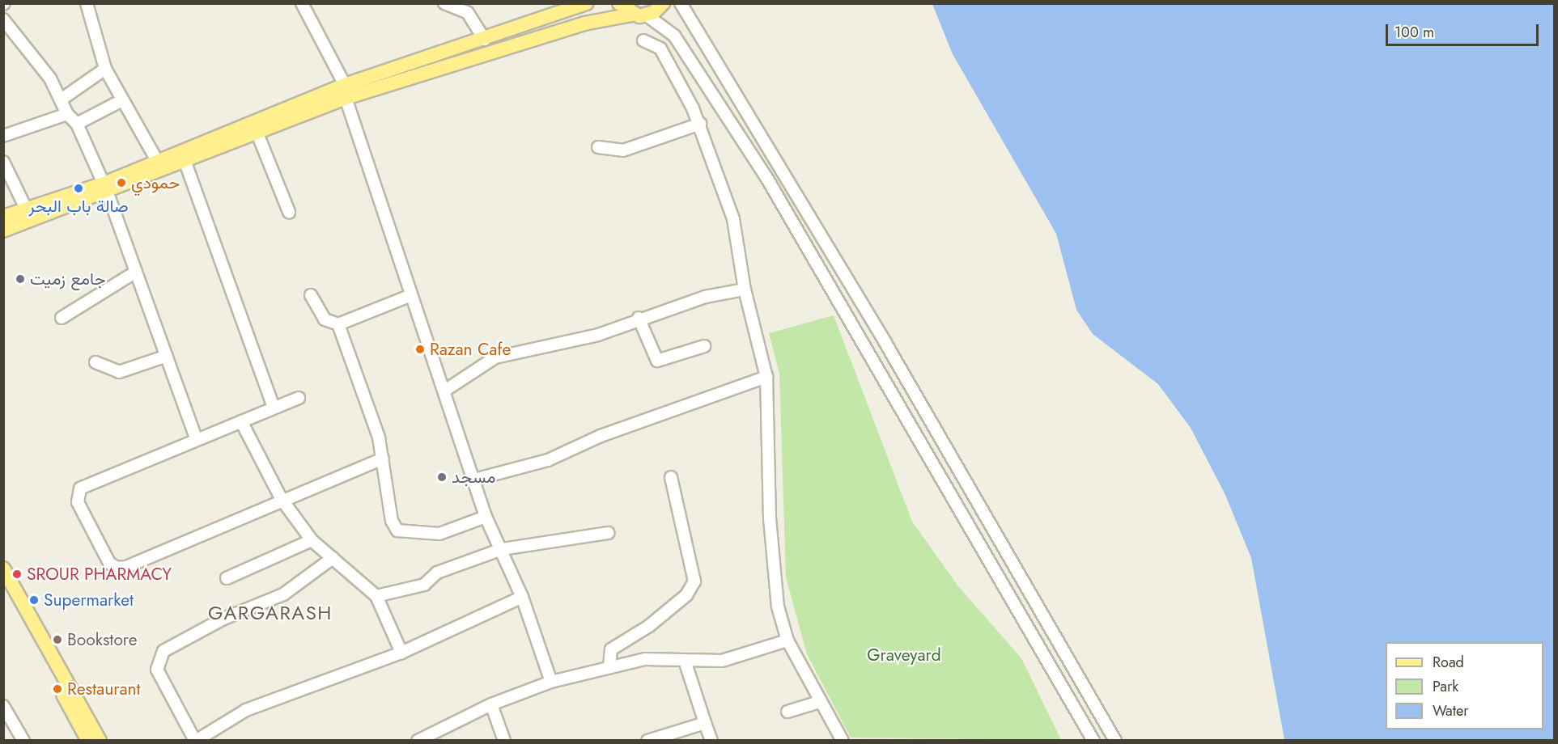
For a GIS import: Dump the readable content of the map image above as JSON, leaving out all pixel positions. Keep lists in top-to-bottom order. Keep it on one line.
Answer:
{"districts":["GARGARASH"],"parks":["Graveyard"],"places":["حمودي","صالة باب البحر","جامع زميت","Razan Cafe","مسجد","SROUR PHARMACY","Supermarket","Bookstore","Restaurant"],"legend":["Road","Park","Water"],"scale_bar":"100 m"}
